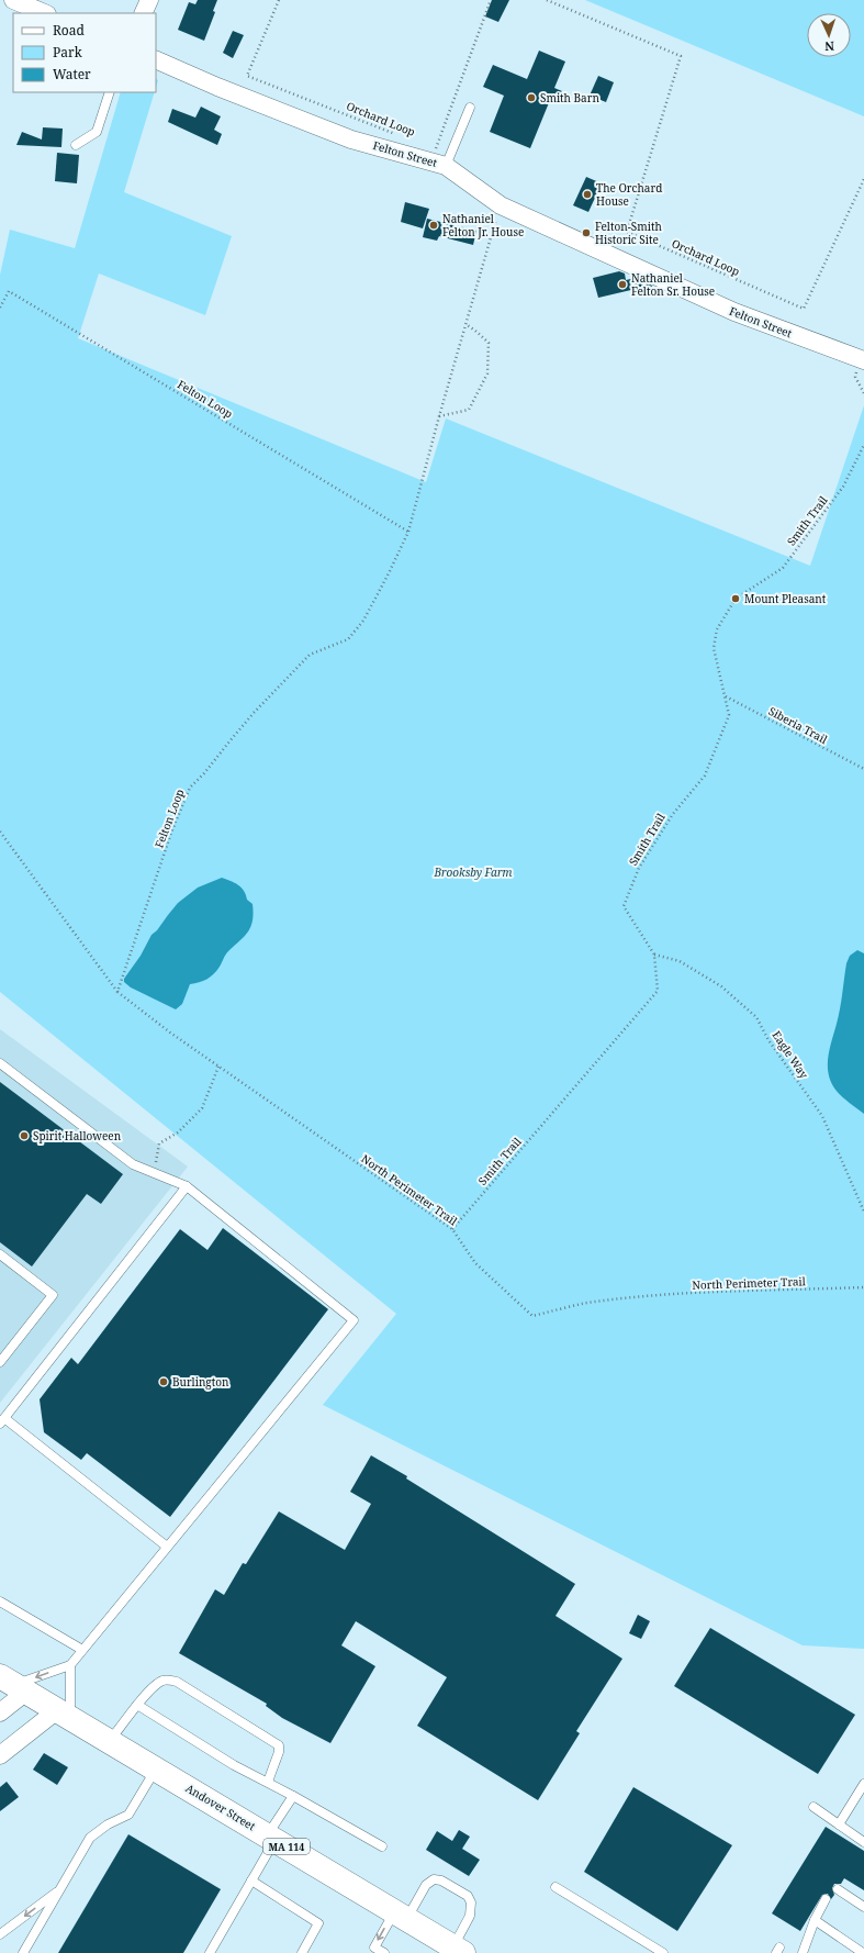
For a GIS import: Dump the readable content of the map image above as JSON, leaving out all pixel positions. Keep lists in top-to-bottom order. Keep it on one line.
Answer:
{"streets":{"highway":["Andover Street","MA 114"],"street":["Felton Street"],"path":["Orchard Loop","Felton Loop","Smith Trail","Siberia Trail","Eagle Way","North Perimeter Trail"]},"crossings":[["Felton Street","Felton Loop"],["Felton Loop","North Perimeter Trail"],["Smith Trail","Siberia Trail"],["Smith Trail","Eagle Way"],["Smith Trail","North Perimeter Trail"]],"parks":["Brooksby Farm"],"places":["Smith Barn","The Orchard House","Nathaniel Felton Jr. House","Felton-Smith Historic Site","Nathaniel Felton Sr. House","Mount Pleasant","Spirit Halloween","Burlington"],"legend":["Road","Park","Water"],"north":"bottom"}
